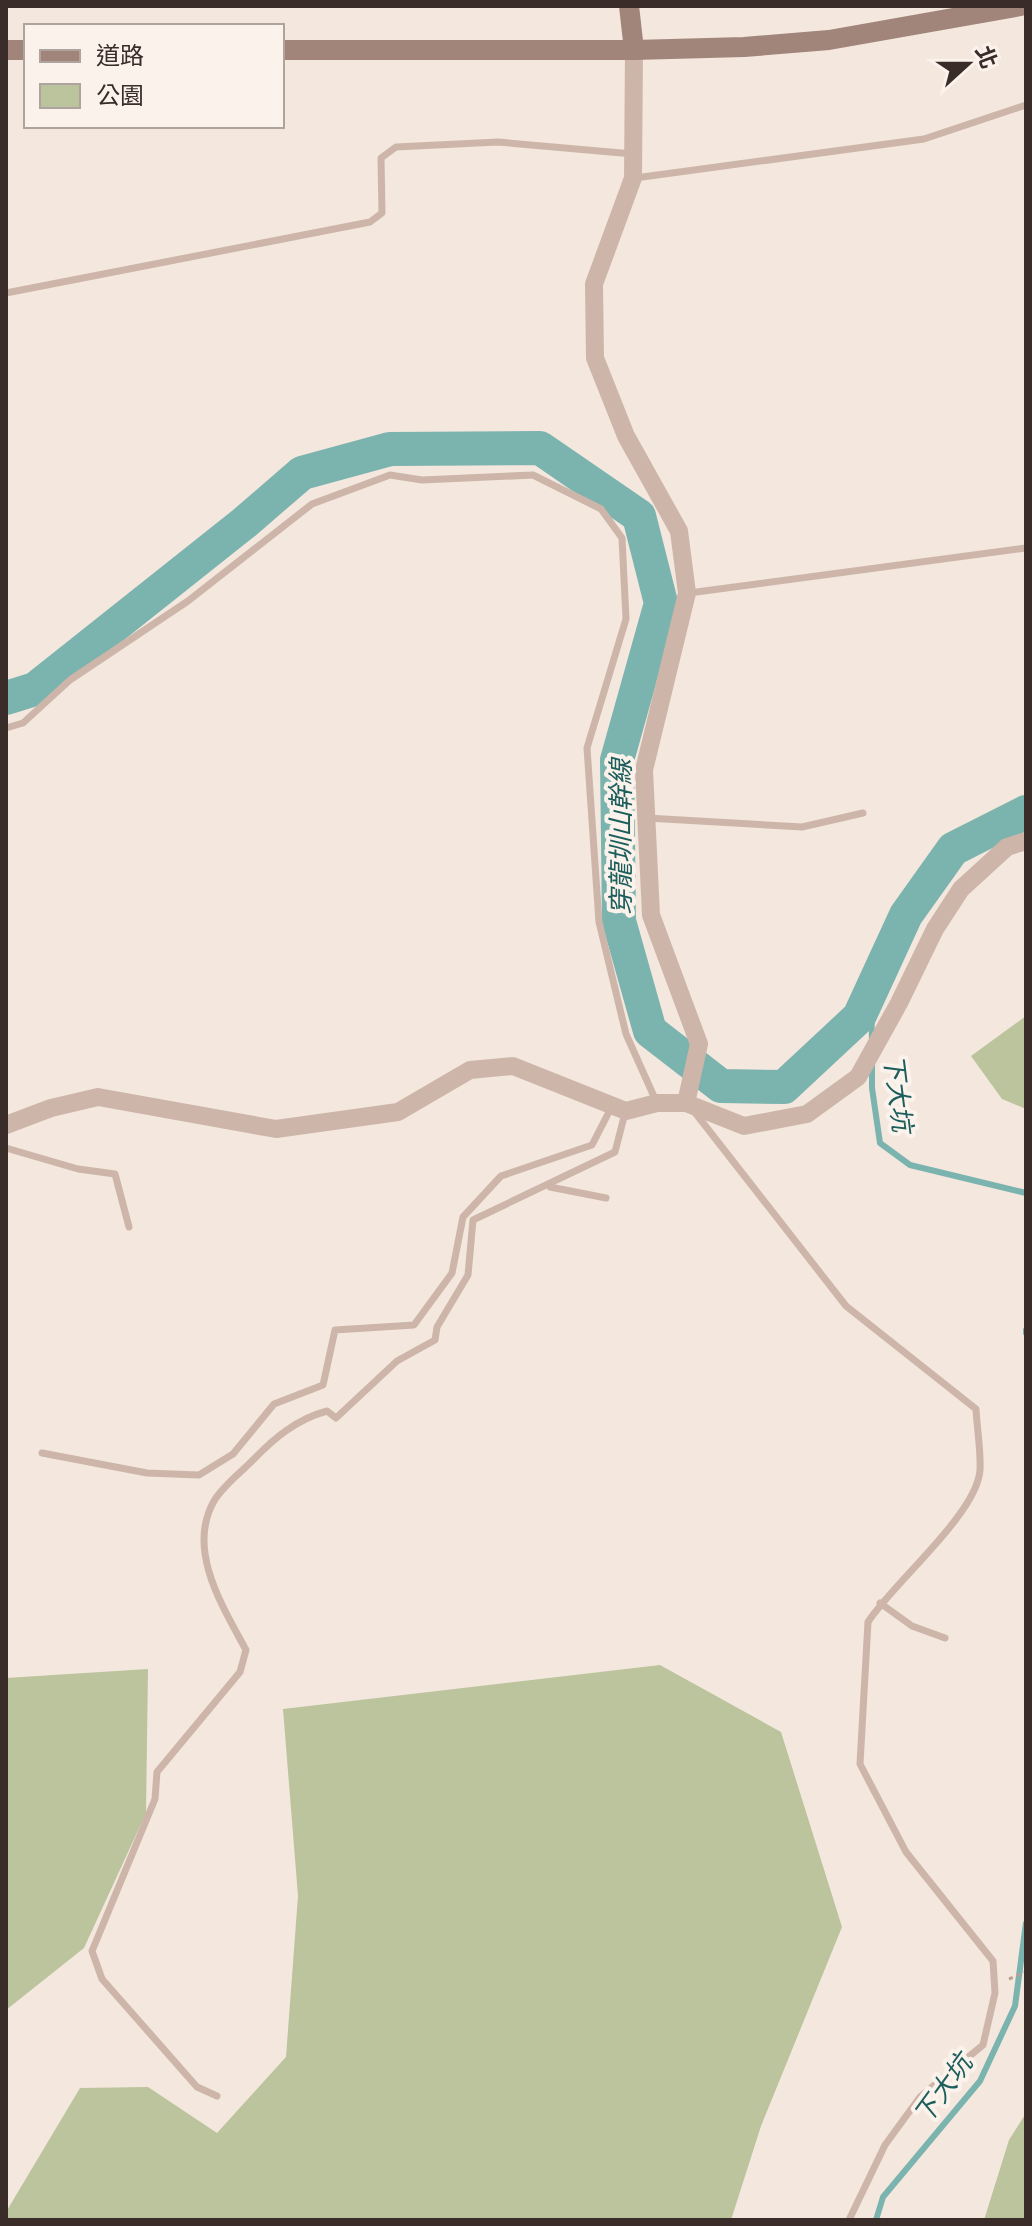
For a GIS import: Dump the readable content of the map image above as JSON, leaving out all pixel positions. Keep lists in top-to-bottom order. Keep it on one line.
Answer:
{"water":["穿龍圳山幹線","下大坑"],"legend":["道路","公園"],"north":"right"}
